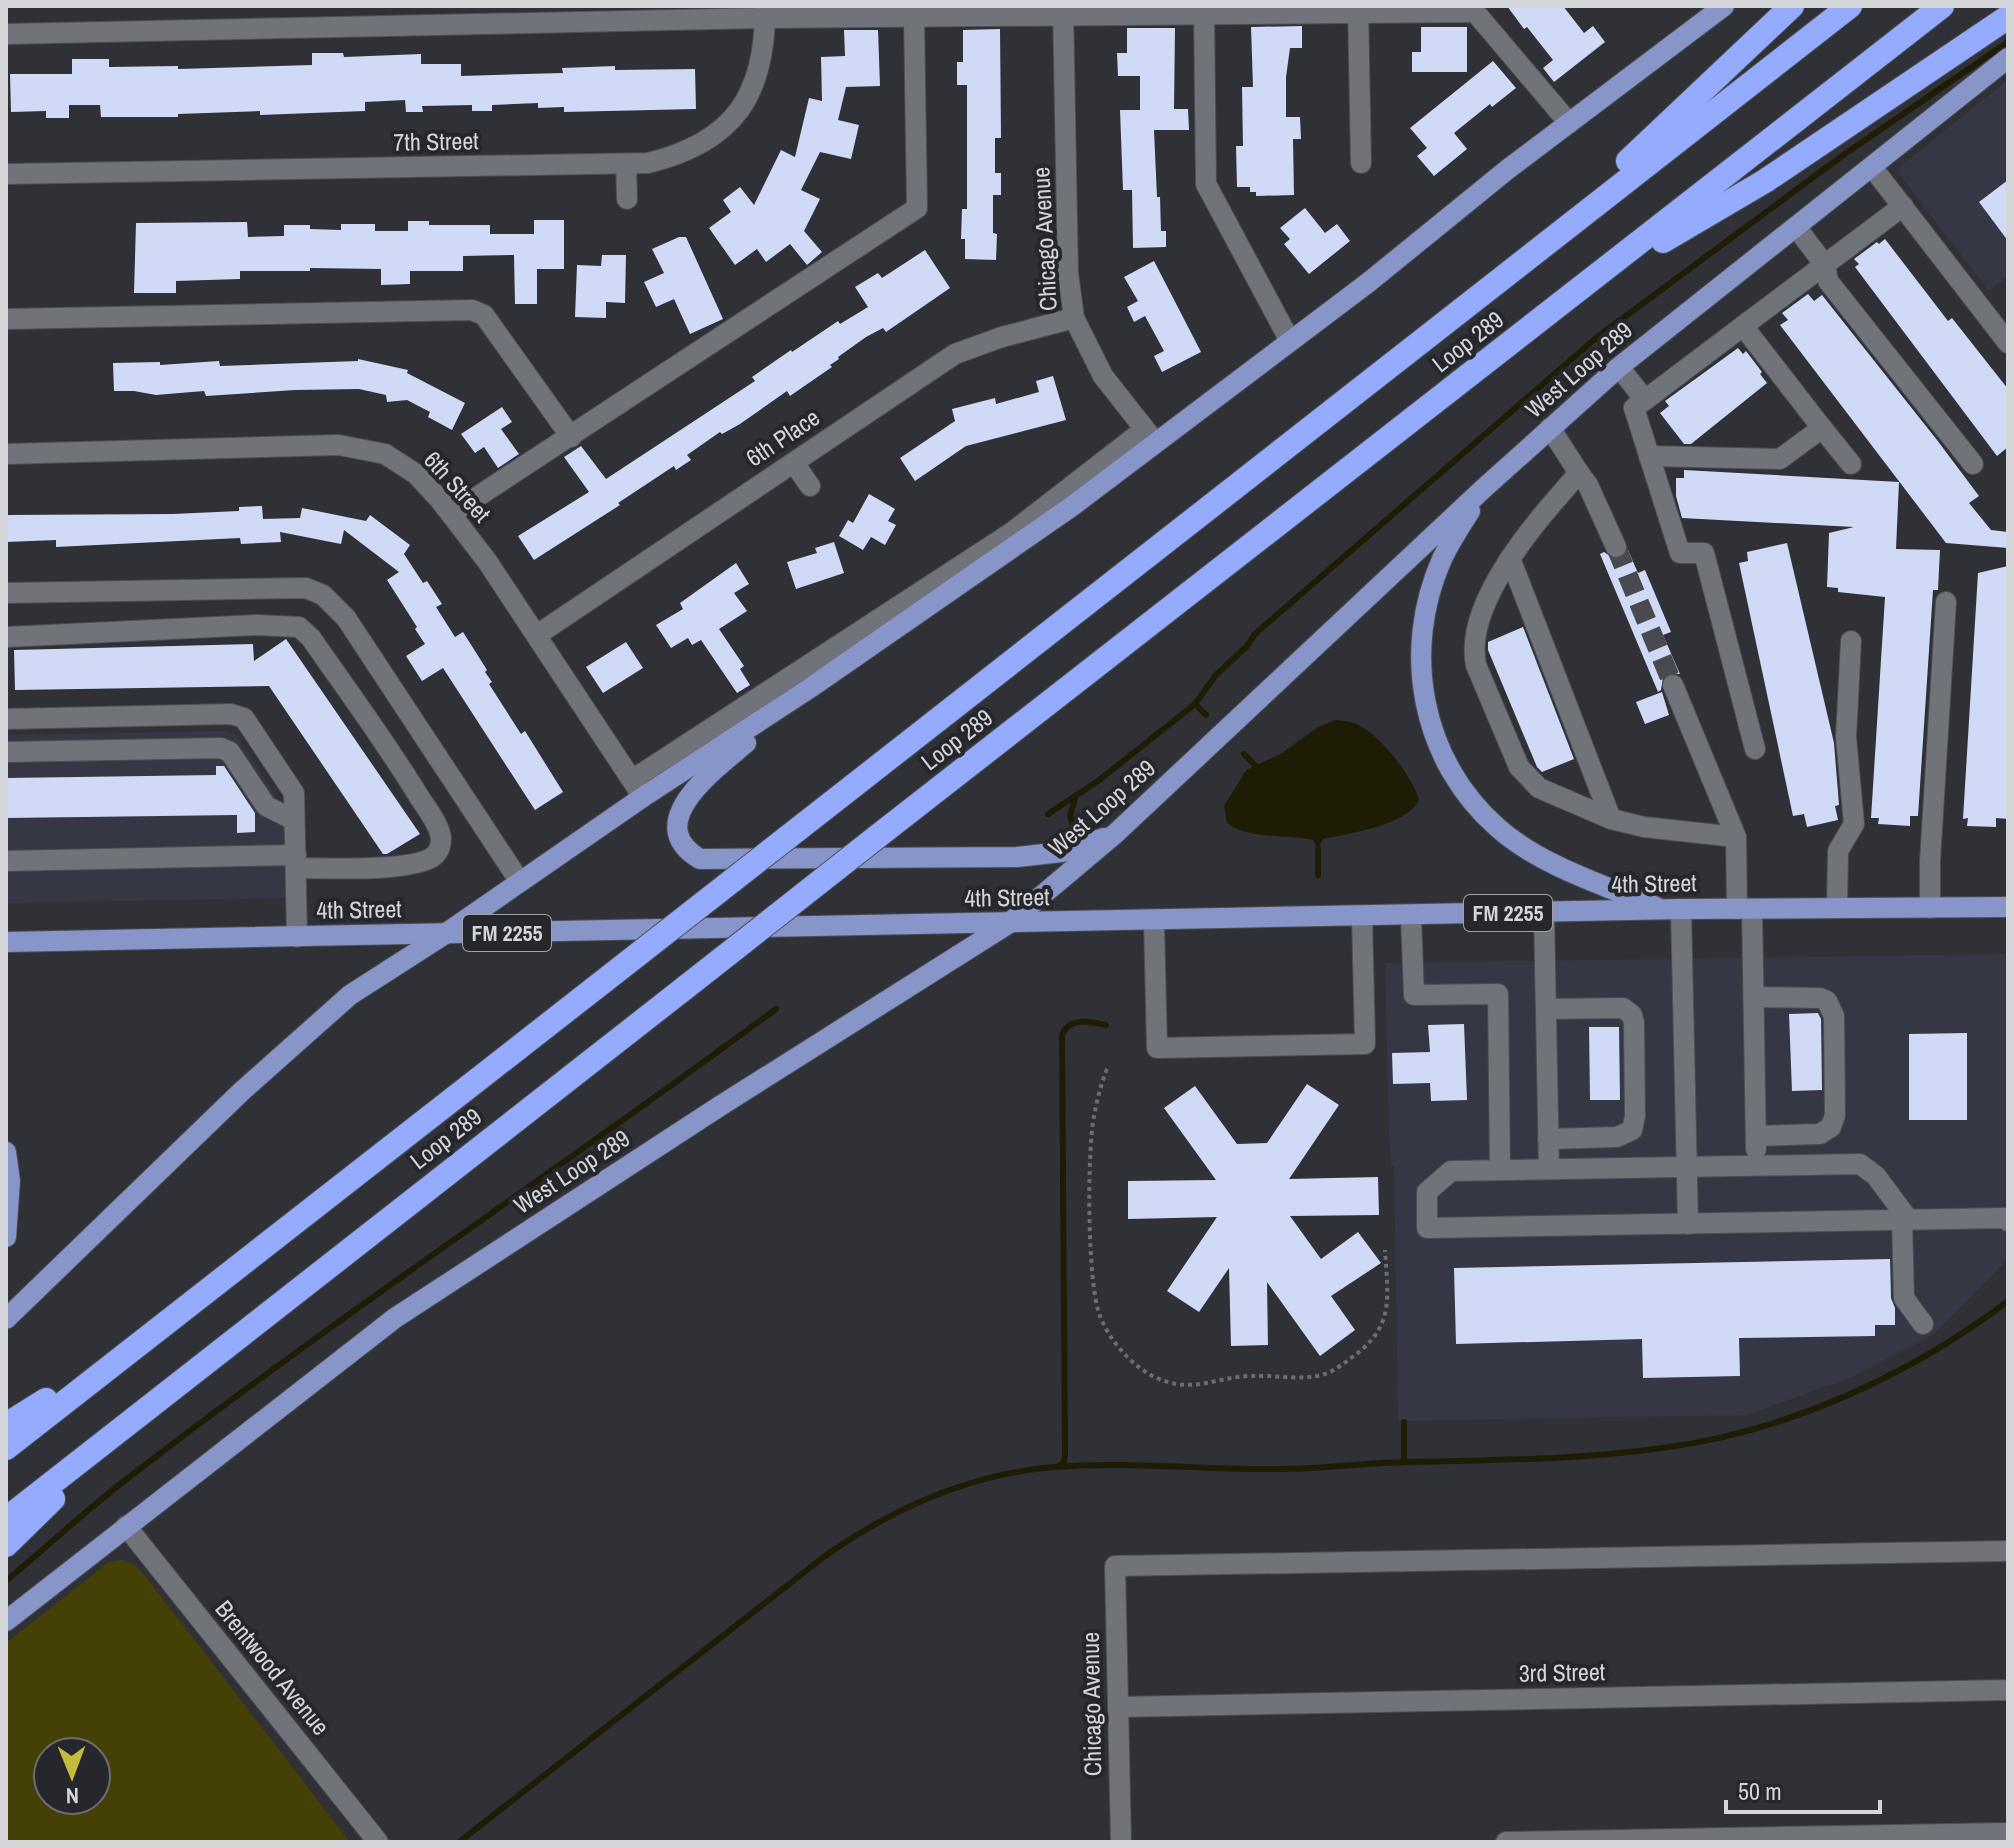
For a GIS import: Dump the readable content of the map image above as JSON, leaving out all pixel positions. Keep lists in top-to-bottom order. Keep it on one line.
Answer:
{"streets":{"highway":["Loop 289"],"main road":["West Loop 289","4th Street","FM 2255"],"street":["7th Street","Chicago Avenue","6th Place","6th Street","Brentwood Avenue","3rd Street"]},"crossings":[["Chicago Avenue","6th Place"],["Chicago Avenue","3rd Street"],["West Loop 289","4th Street"],["West Loop 289","Brentwood Avenue"],["6th Place","6th Street"]],"scale_bar":"50 m","north":"bottom"}
